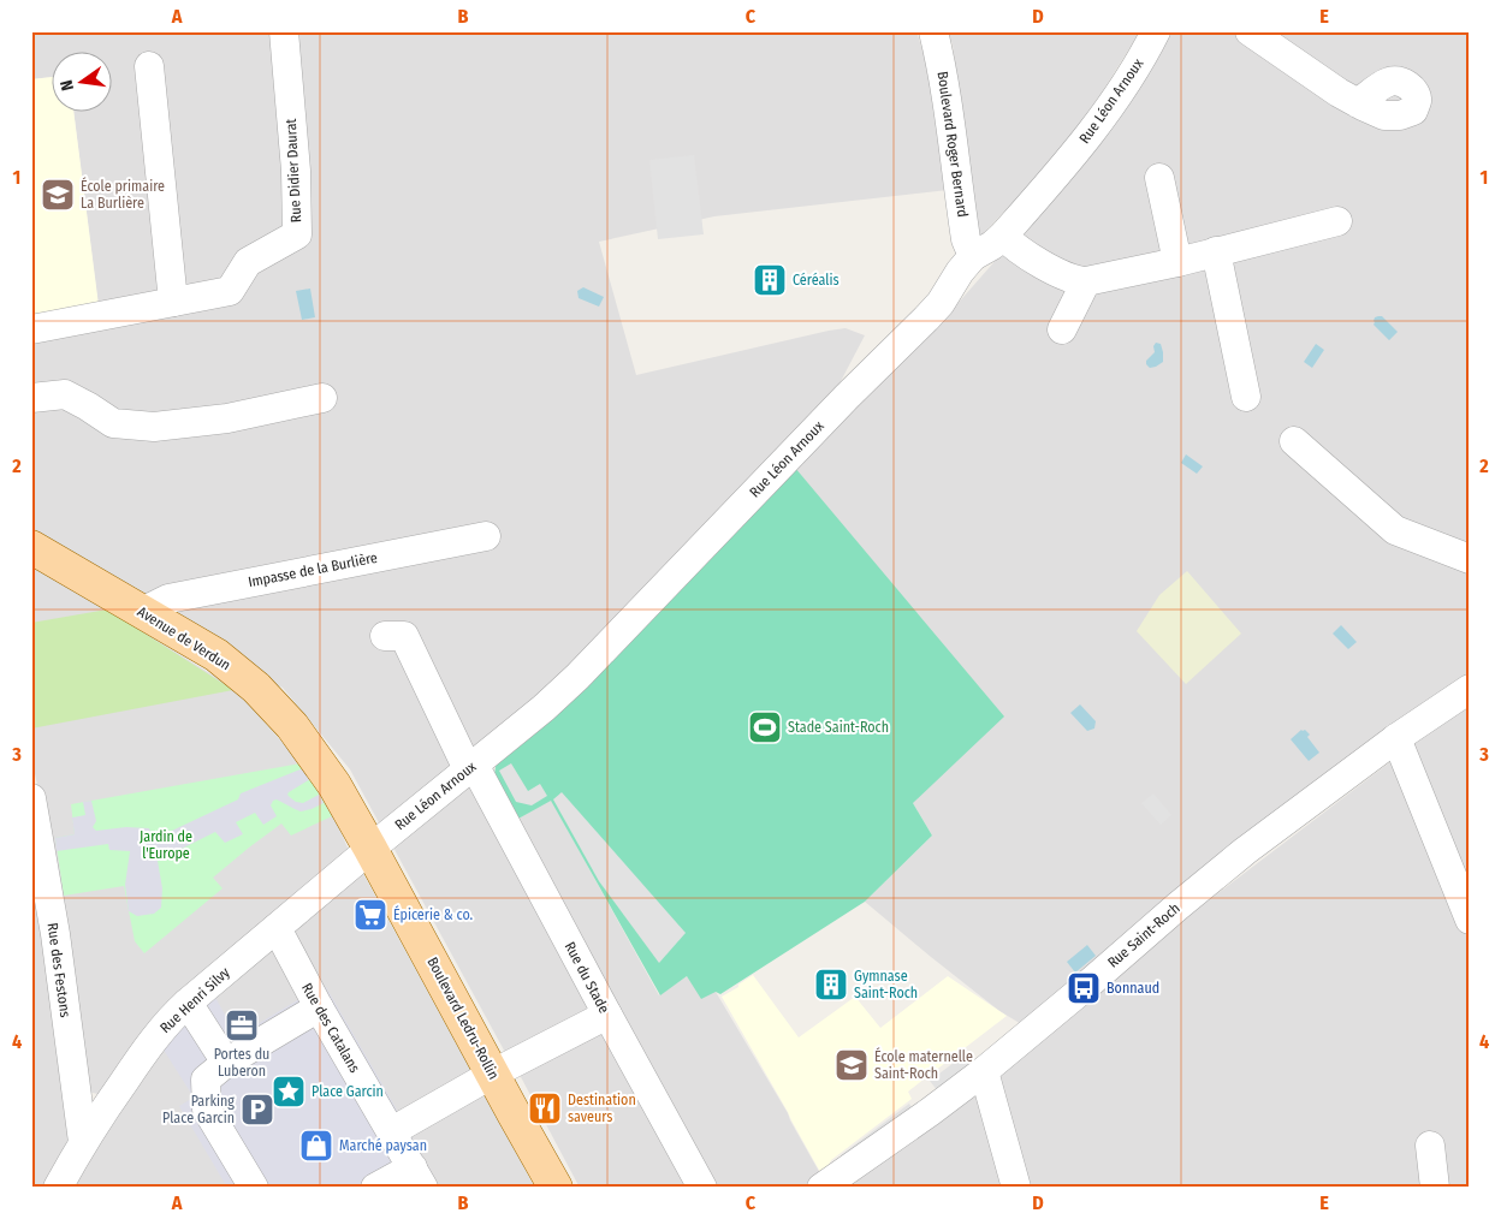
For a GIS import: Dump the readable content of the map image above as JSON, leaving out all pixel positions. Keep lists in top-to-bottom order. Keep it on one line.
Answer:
{"streets":{"main road":["Avenue de Verdun","Boulevard Ledru-Rollin"],"street":["Rue Léon Arnoux","Boulevard Roger Bernard","Rue Didier Daurat","Impasse de la Burlière","Rue Saint-Roch","Rue des Festons","Rue du Stade","Rue Henri Silvy","Rue des Catalans"]},"crossings":[["Rue Léon Arnoux","Boulevard Roger Bernard"],["Rue Léon Arnoux","Avenue de Verdun"],["Rue Léon Arnoux","Rue du Stade"],["Rue Léon Arnoux","Rue Henri Silvy"],["Rue Léon Arnoux","Boulevard Ledru-Rollin"],["Impasse de la Burlière","Avenue de Verdun"],["Avenue de Verdun","Rue Henri Silvy"],["Avenue de Verdun","Boulevard Ledru-Rollin"],["Rue des Festons","Rue Henri Silvy"],["Rue Henri Silvy","Boulevard Ledru-Rollin"],["Rue Henri Silvy","Rue des Catalans"]],"parks":["Jardin de l'Europe"],"places":{"school or university":["École primaire La Burlière","École maternelle Saint-Roch"],"building":["Céréalis","Gymnase Saint-Roch"],"sports":["Stade Saint-Roch"],"supermarket":["Épicerie & co."],"bus stop":["Bonnaud"],"office":["Portes du Luberon"],"place":["Place Garcin"],"restaurant":["Destination saveurs"],"parking":["Parking Place Garcin"],"shop":["Marché paysan"]},"north":"left","grid":{"columns":["A","B","C","D","E"],"rows":["1","2","3","4"]}}
